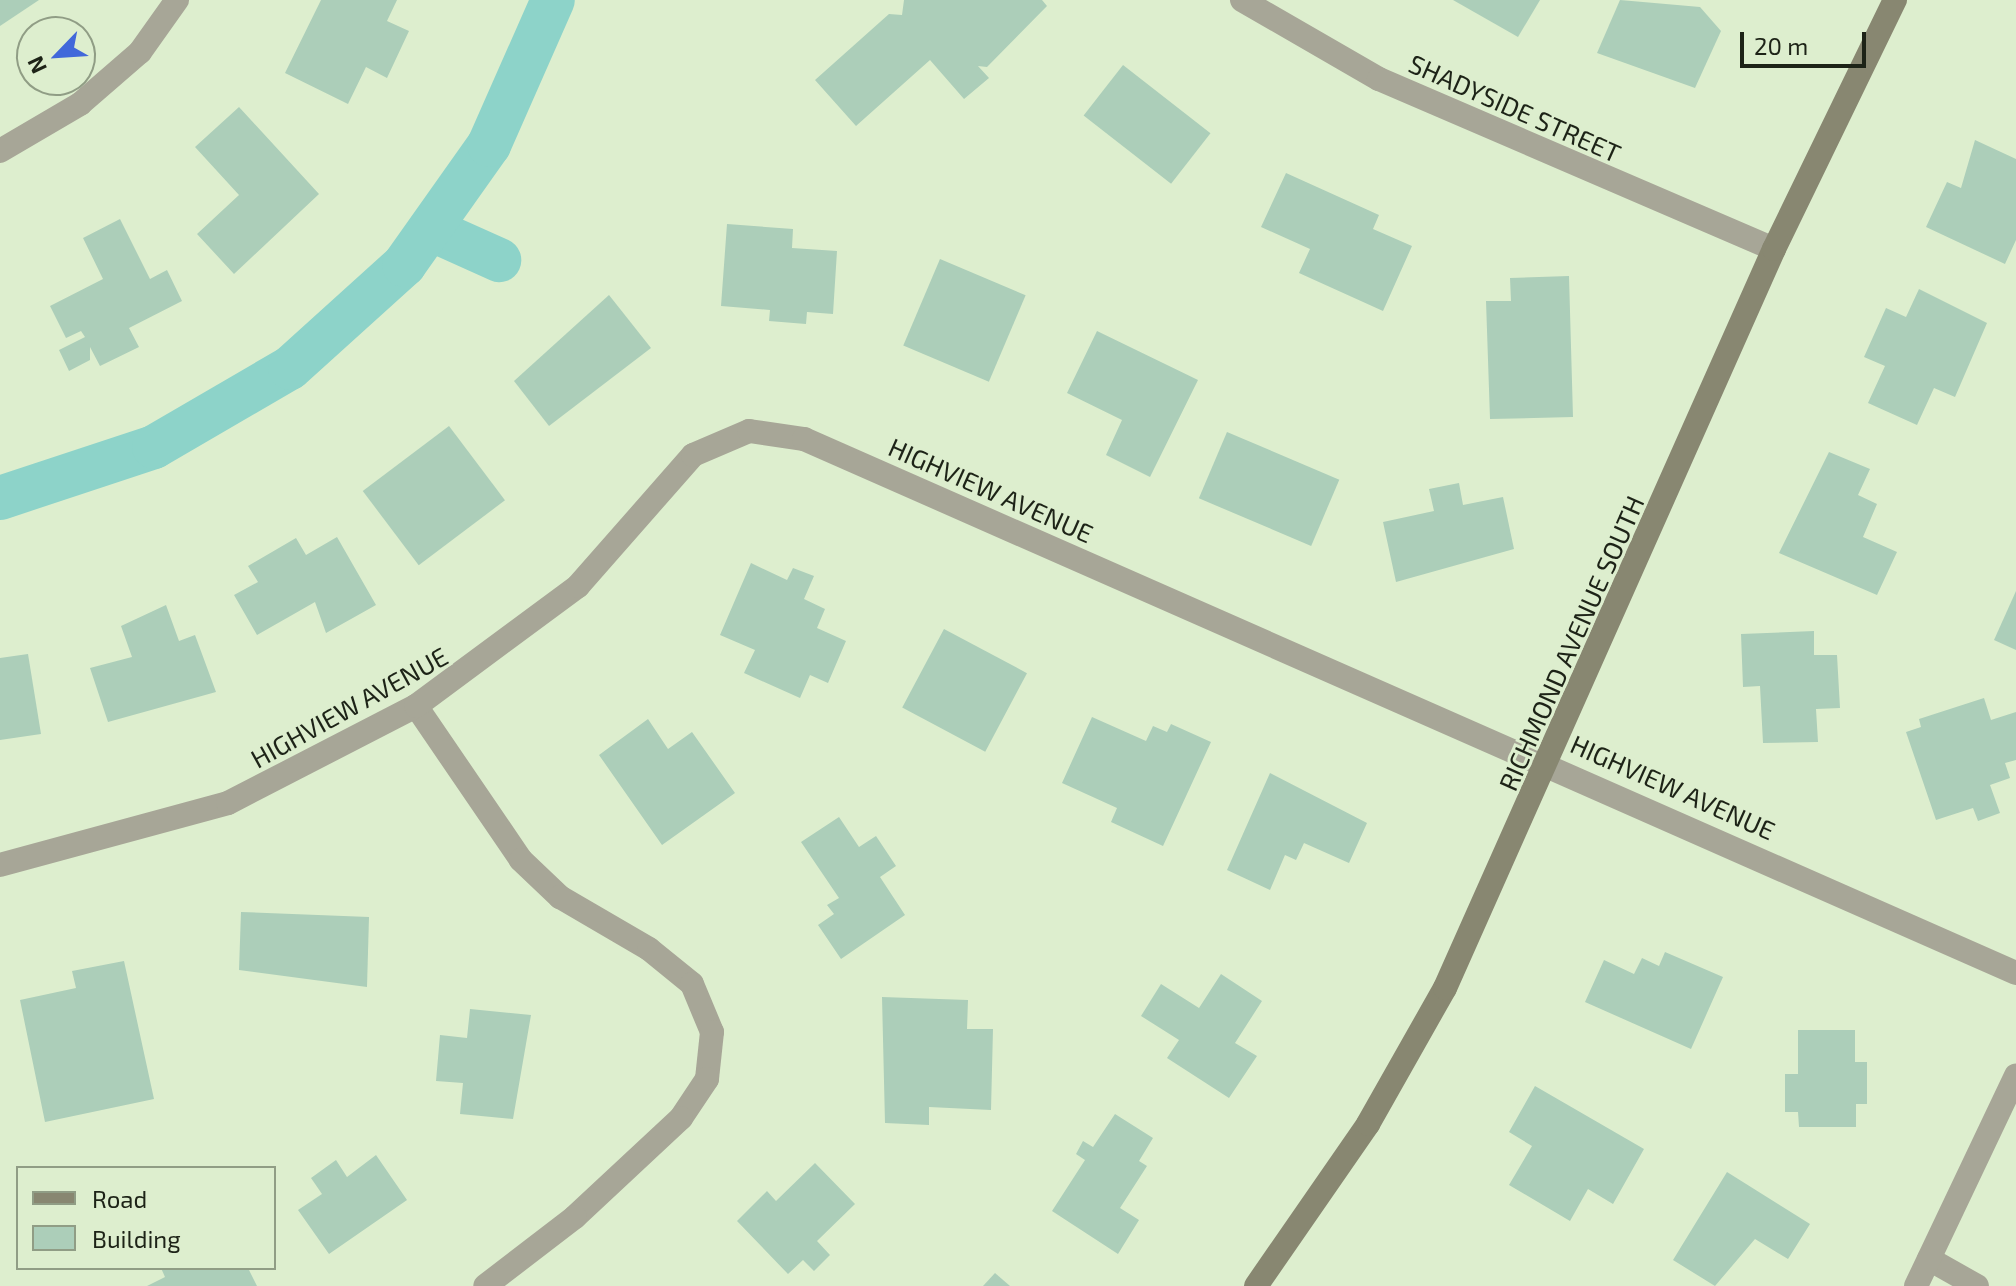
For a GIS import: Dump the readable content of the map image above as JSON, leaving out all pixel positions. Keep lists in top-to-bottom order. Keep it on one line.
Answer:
{"streets":{"street":["SHADYSIDE STREET","HIGHVIEW AVENUE","RICHMOND AVENUE SOUTH"]},"crossings":[["SHADYSIDE STREET","RICHMOND AVENUE SOUTH"],["HIGHVIEW AVENUE","RICHMOND AVENUE SOUTH"]],"legend":["Road","Building"],"scale_bar":"20 m","north":"bottom left"}
